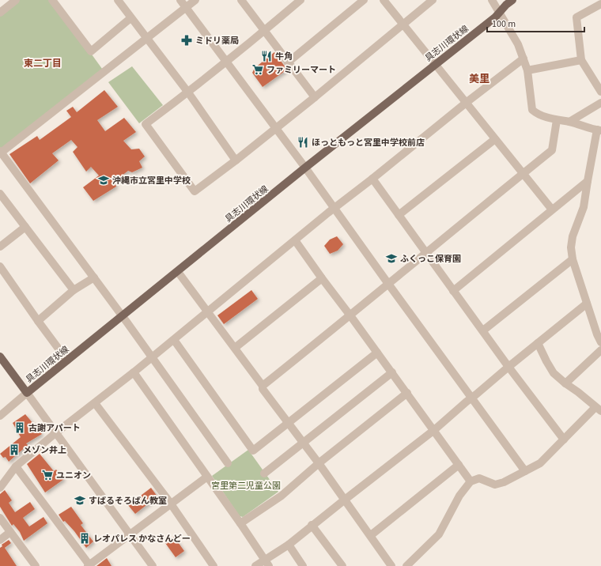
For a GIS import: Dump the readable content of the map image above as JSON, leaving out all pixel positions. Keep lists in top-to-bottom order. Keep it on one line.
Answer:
{"streets":{"main road":["具志川環状線"]},"districts":["東二丁目","美里"],"parks":["宮里第二児童公園"],"places":{"pharmacy":["ミドリ薬局"],"restaurant":["牛角","ほっともっと宮里中学校前店"],"supermarket":["ファミリーマート","ユニオン"],"school or university":["沖縄市立宮里中学校","ふくっこ保育園","すばるそろばん教室"],"building":["古謝アパート","メゾン井上","レオパレス かなさんどー"]},"scale_bar":"100 m"}
